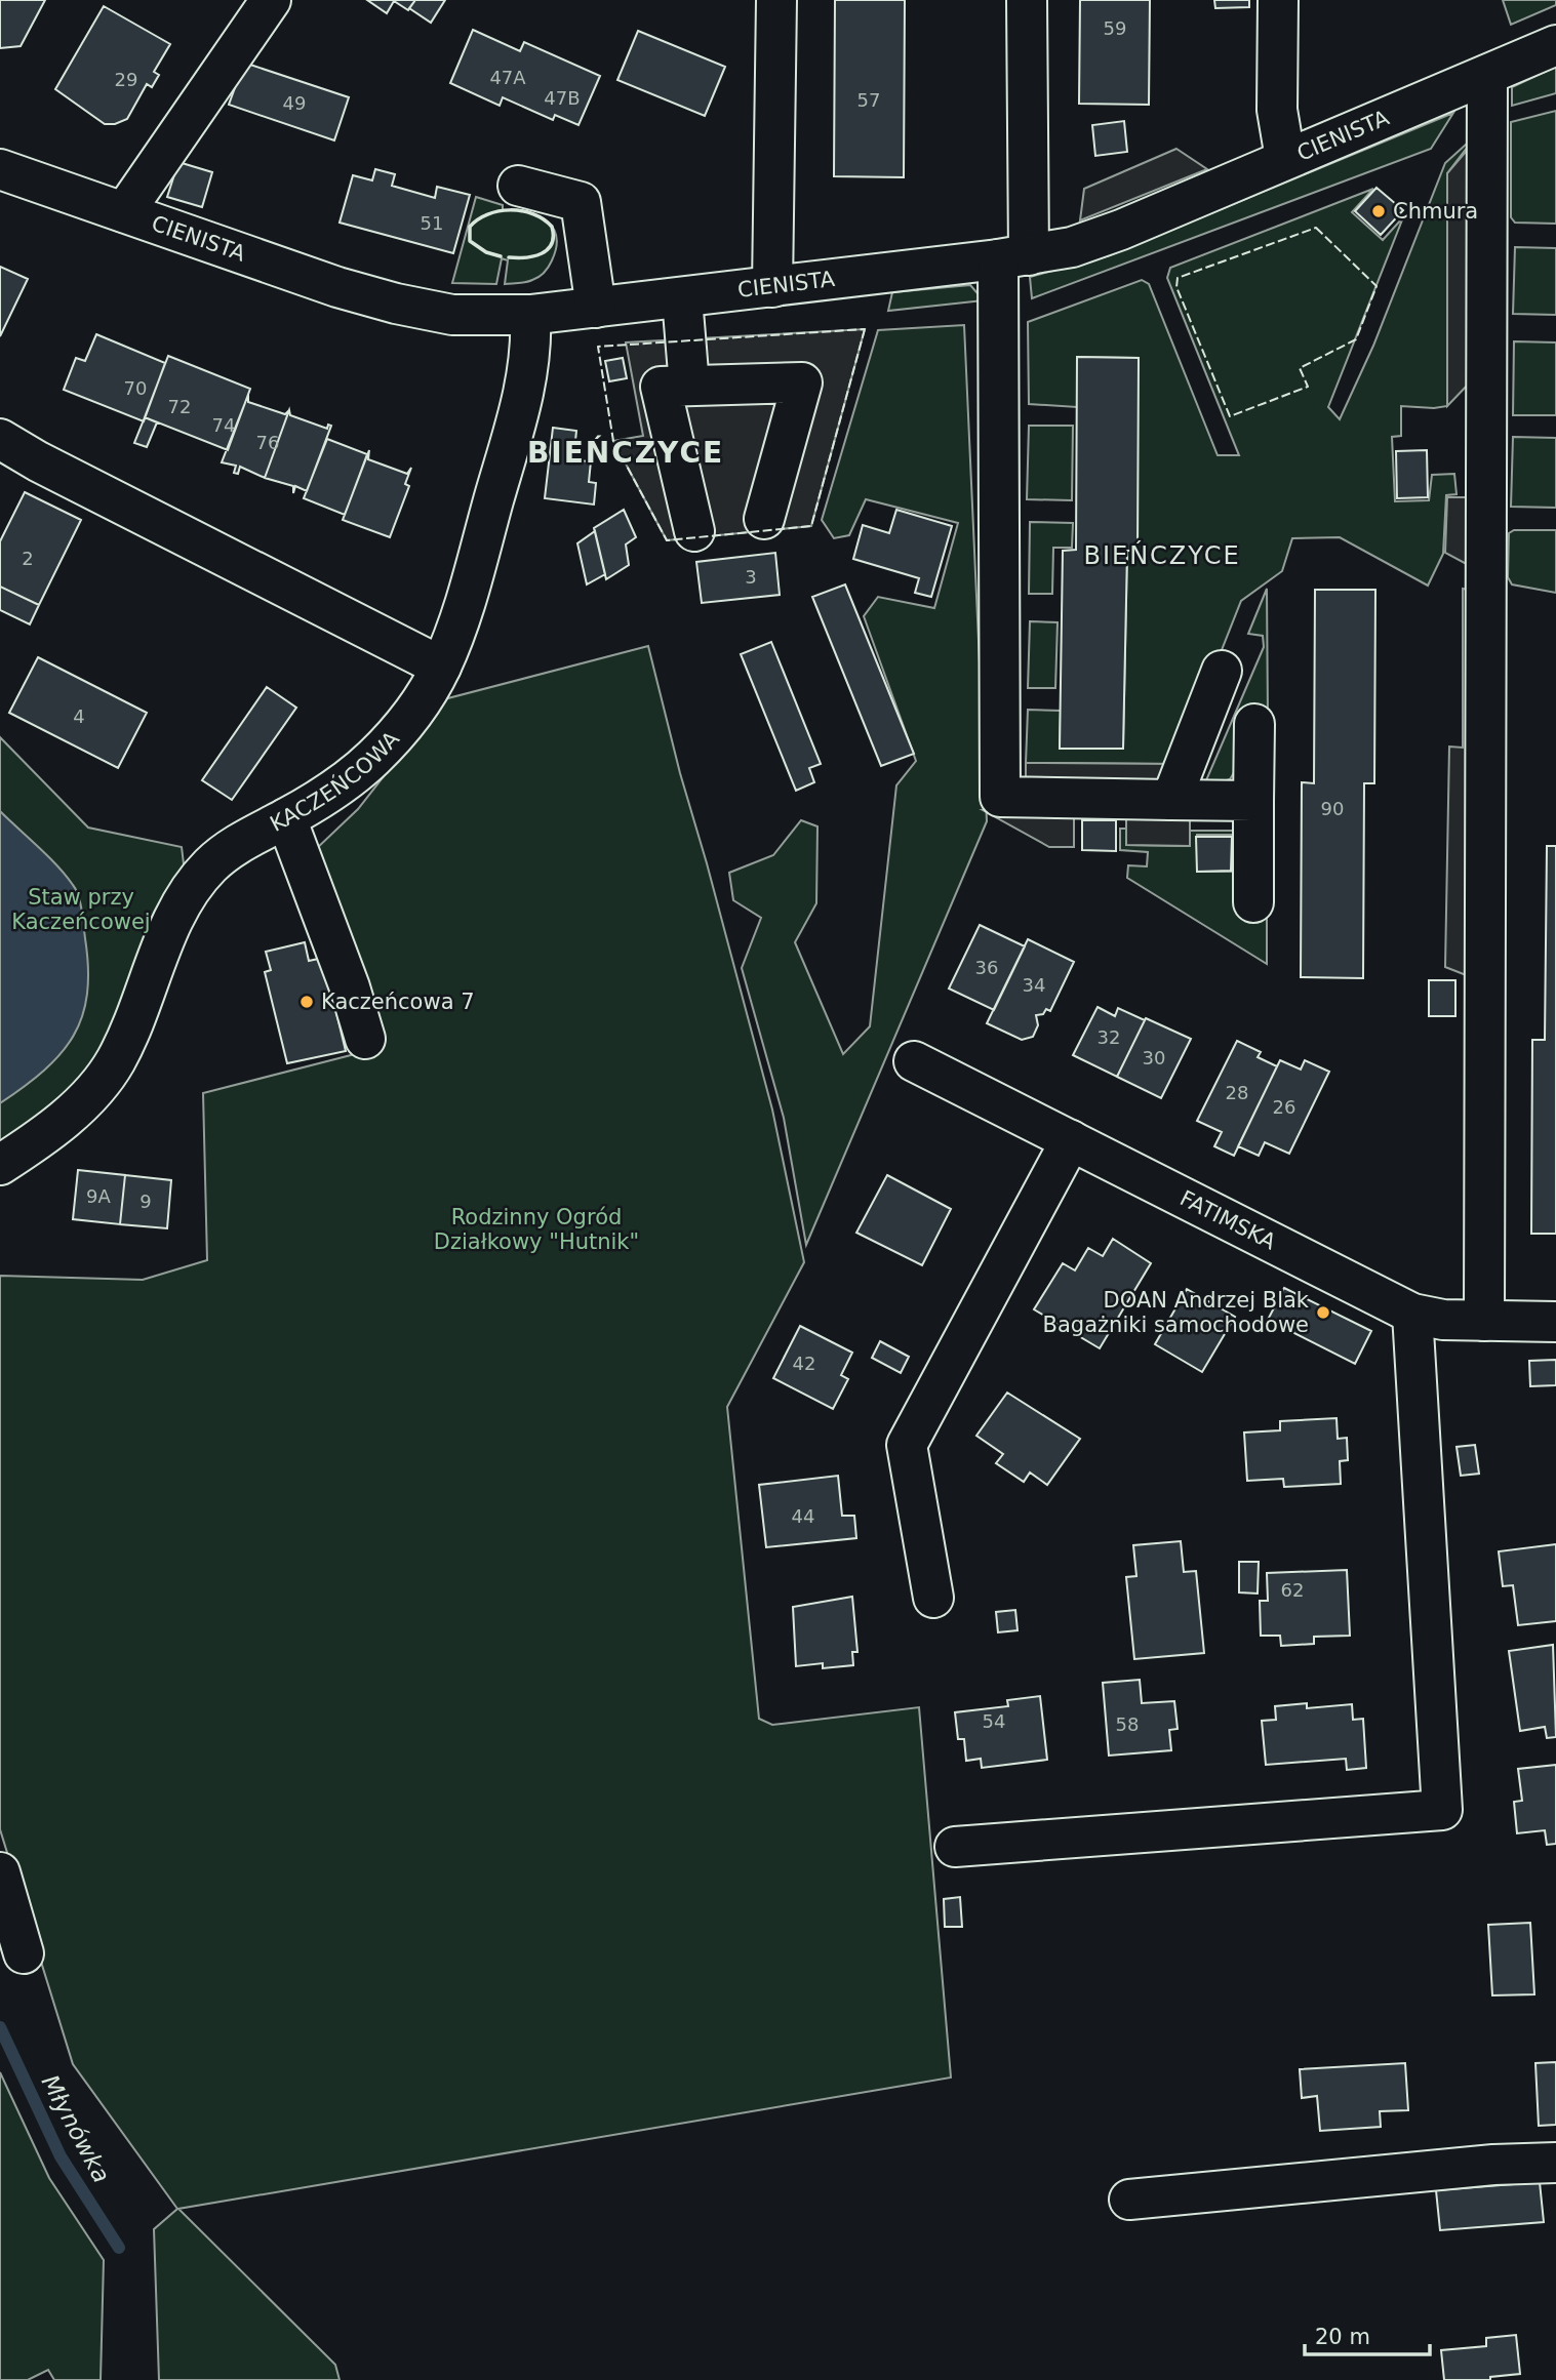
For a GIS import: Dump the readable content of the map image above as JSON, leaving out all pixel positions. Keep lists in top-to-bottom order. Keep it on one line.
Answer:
{"streets":{"street":["CIENISTA","KACZEŃCOWA","FATIMSKA"]},"crossings":[["CIENISTA","KACZEŃCOWA"]],"districts":["BIEŃCZYCE","BIEŃCZYCE"],"water":["Młynówka"],"parks":["Staw przy Kaczeńcowej","Rodzinny Ogród Działkowy \"Hutnik\""],"places":["Chmura","Kaczeńcowa 7","DOAN Andrzej Blak Bagażniki samochodowe"],"house_numbers":["59","47A","29","47B","57","49","51","70","72","74","76","2","3","4","90","36","34","32","30","28","26","9A","9","42","44","62","54","58"],"scale_bar":"20 m"}
